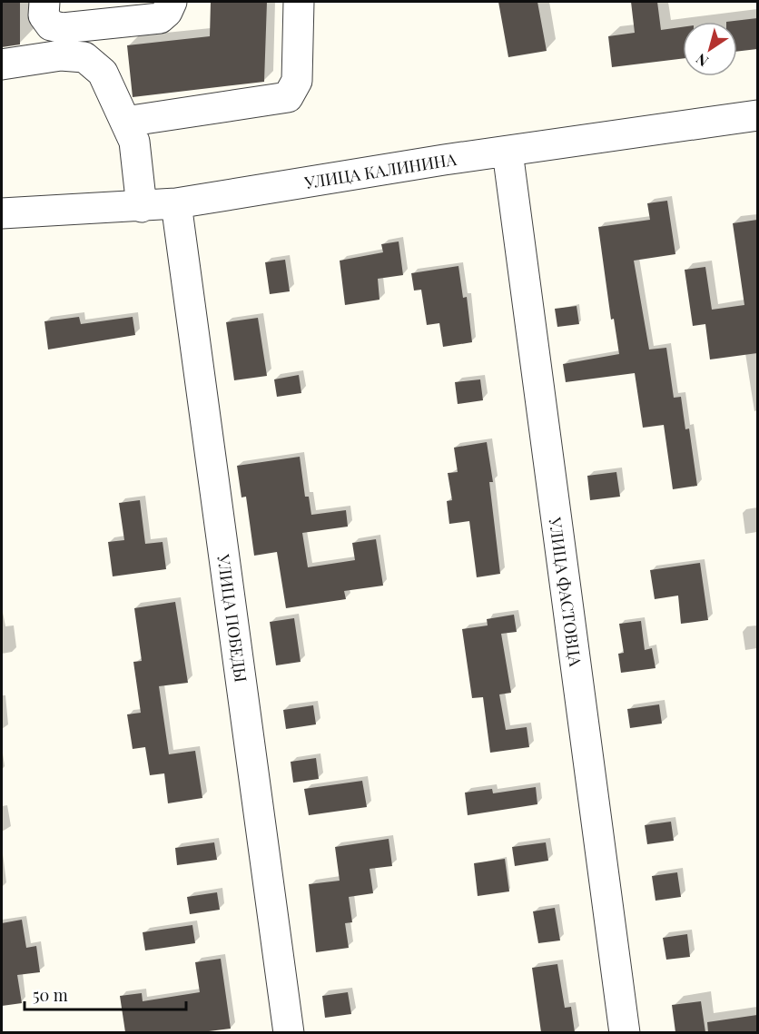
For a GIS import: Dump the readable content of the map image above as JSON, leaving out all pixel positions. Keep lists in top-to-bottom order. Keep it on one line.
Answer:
{"streets":{"street":["УЛИЦА КАЛИНИНА","УЛИЦА ФАСТОВЦА","УЛИЦА ПОБЕДЫ"]},"crossings":[["УЛИЦА КАЛИНИНА","УЛИЦА ФАСТОВЦА"],["УЛИЦА КАЛИНИНА","УЛИЦА ПОБЕДЫ"]],"scale_bar":"50 m","north":"bottom left"}
